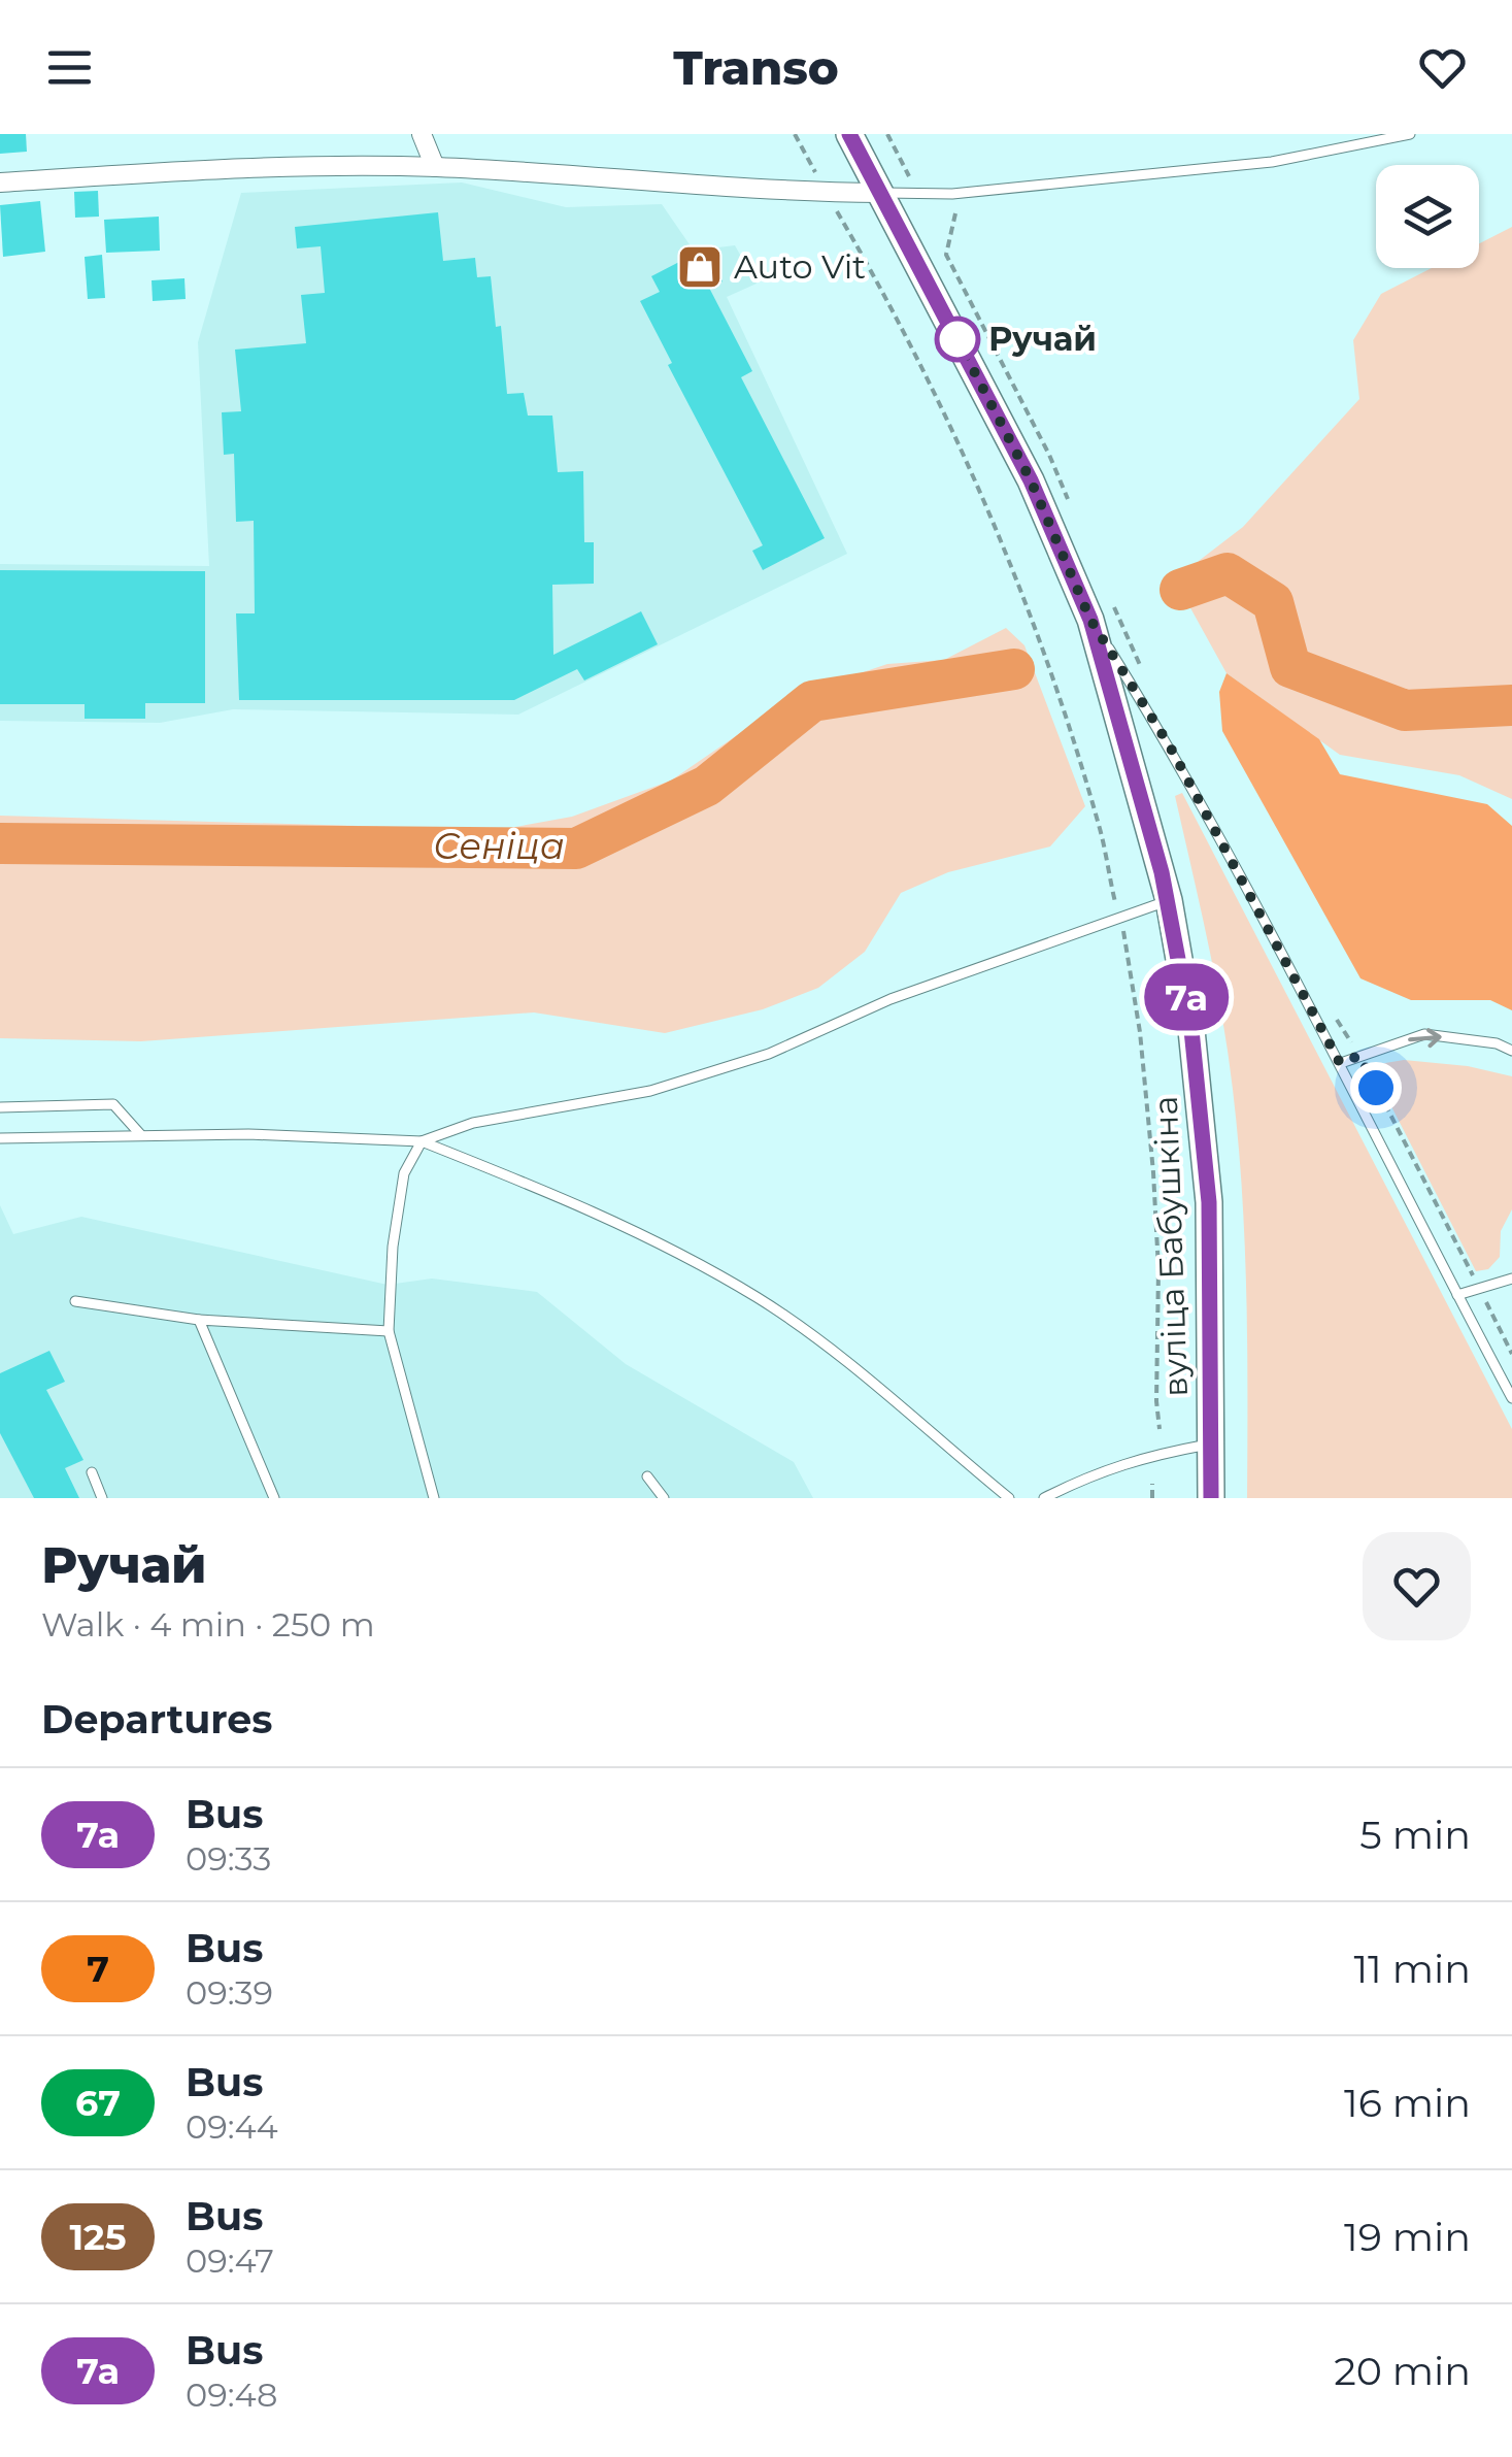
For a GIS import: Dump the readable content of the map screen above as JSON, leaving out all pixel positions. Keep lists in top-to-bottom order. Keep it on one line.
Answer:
{"streets":{"street":["вуліца Бабушкіна"]},"water":["Сеніца"],"places":{"shop":["Auto Vit"],"other":["Ручай"]},"lines":["bus line 7а"],"page":{"header":"Transo","on_map":"7а","heading":[["Ручай","Walk · 4 min · 250 m"],"Departures"],"list":[{"mark":"7а","name":"Bus","note":"09:33","value":"5 min"},{"mark":"7","name":"Bus","note":"09:39","value":"11 min"},{"mark":"67","name":"Bus","note":"09:44","value":"16 min"},{"mark":"125","name":"Bus","note":"09:47","value":"19 min"},{"mark":"7а","name":"Bus","note":"09:48","value":"20 min"}]}}
